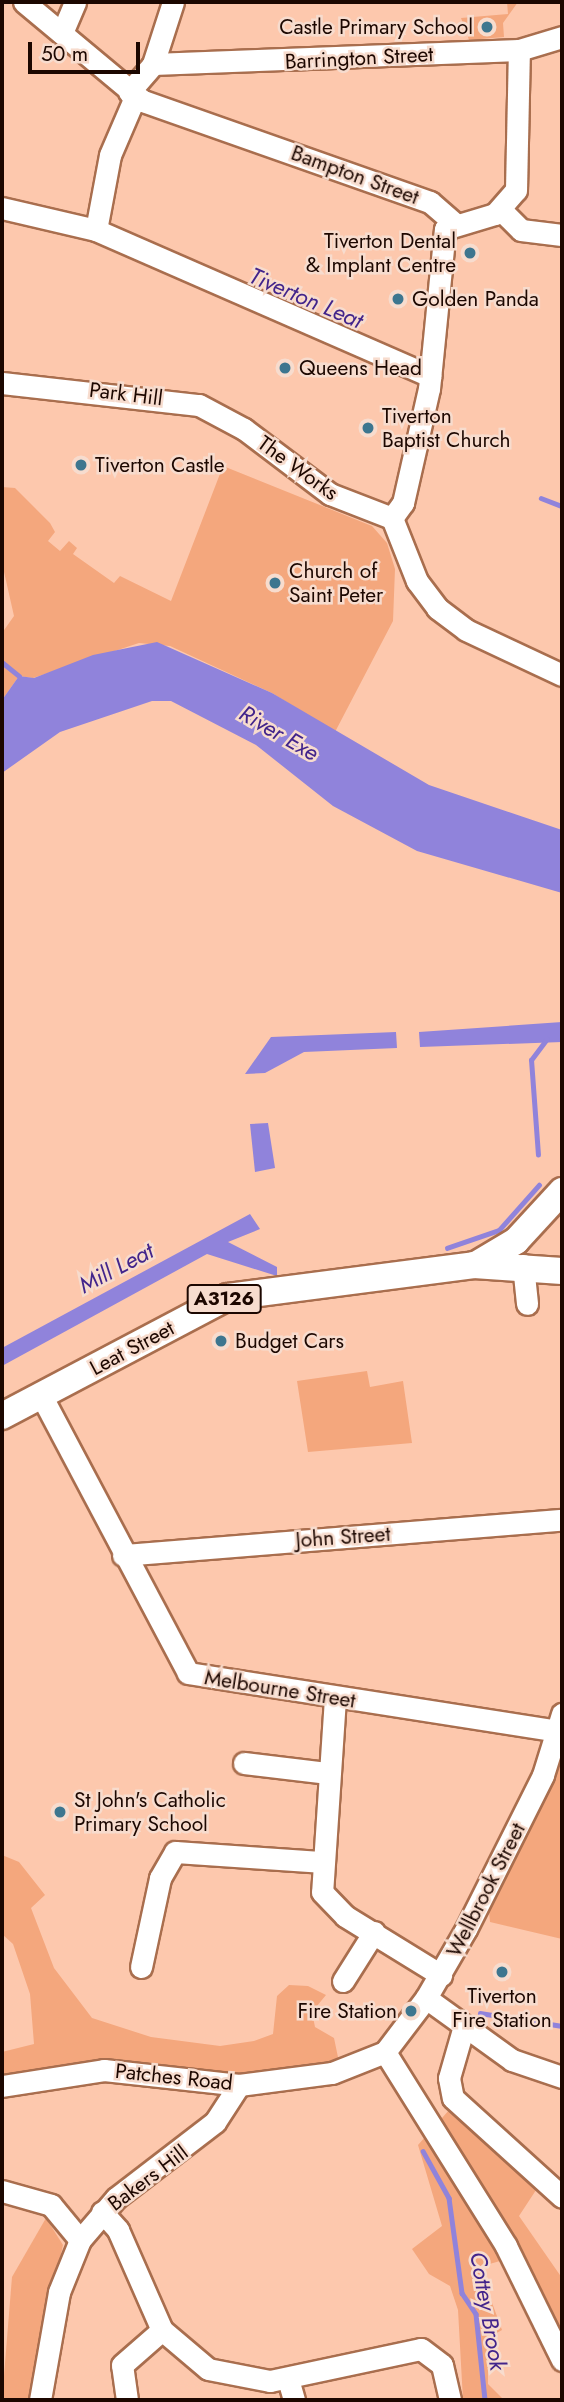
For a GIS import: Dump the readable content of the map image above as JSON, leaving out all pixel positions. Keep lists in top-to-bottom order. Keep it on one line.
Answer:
{"streets":{"main road":["A3126","Leat Street"],"street":["Barrington Street","Bampton Street","Park Hill","The Works","John Street","Melbourne Street","Wellbrook Street","Patches Road","Bakers Hill"]},"crossings":[["Park Hill","The Works"],["A3126","Leat Street"],["Leat Street","Melbourne Street"],["John Street","Melbourne Street"],["Melbourne Street","Wellbrook Street"],["Wellbrook Street","Patches Road"],["Patches Road","Bakers Hill"]],"water":["Tiverton Leat","River Exe","Mill Leat","Cottey Brook"],"places":["Castle Primary School","Tiverton Dental & Implant Centre","Golden Panda","Queens Head","Tiverton Baptist Church","Tiverton Castle","Church of Saint Peter","Budget Cars","St John's Catholic Primary School","Tiverton Fire Station","Fire Station"],"scale_bar":"50 m"}
